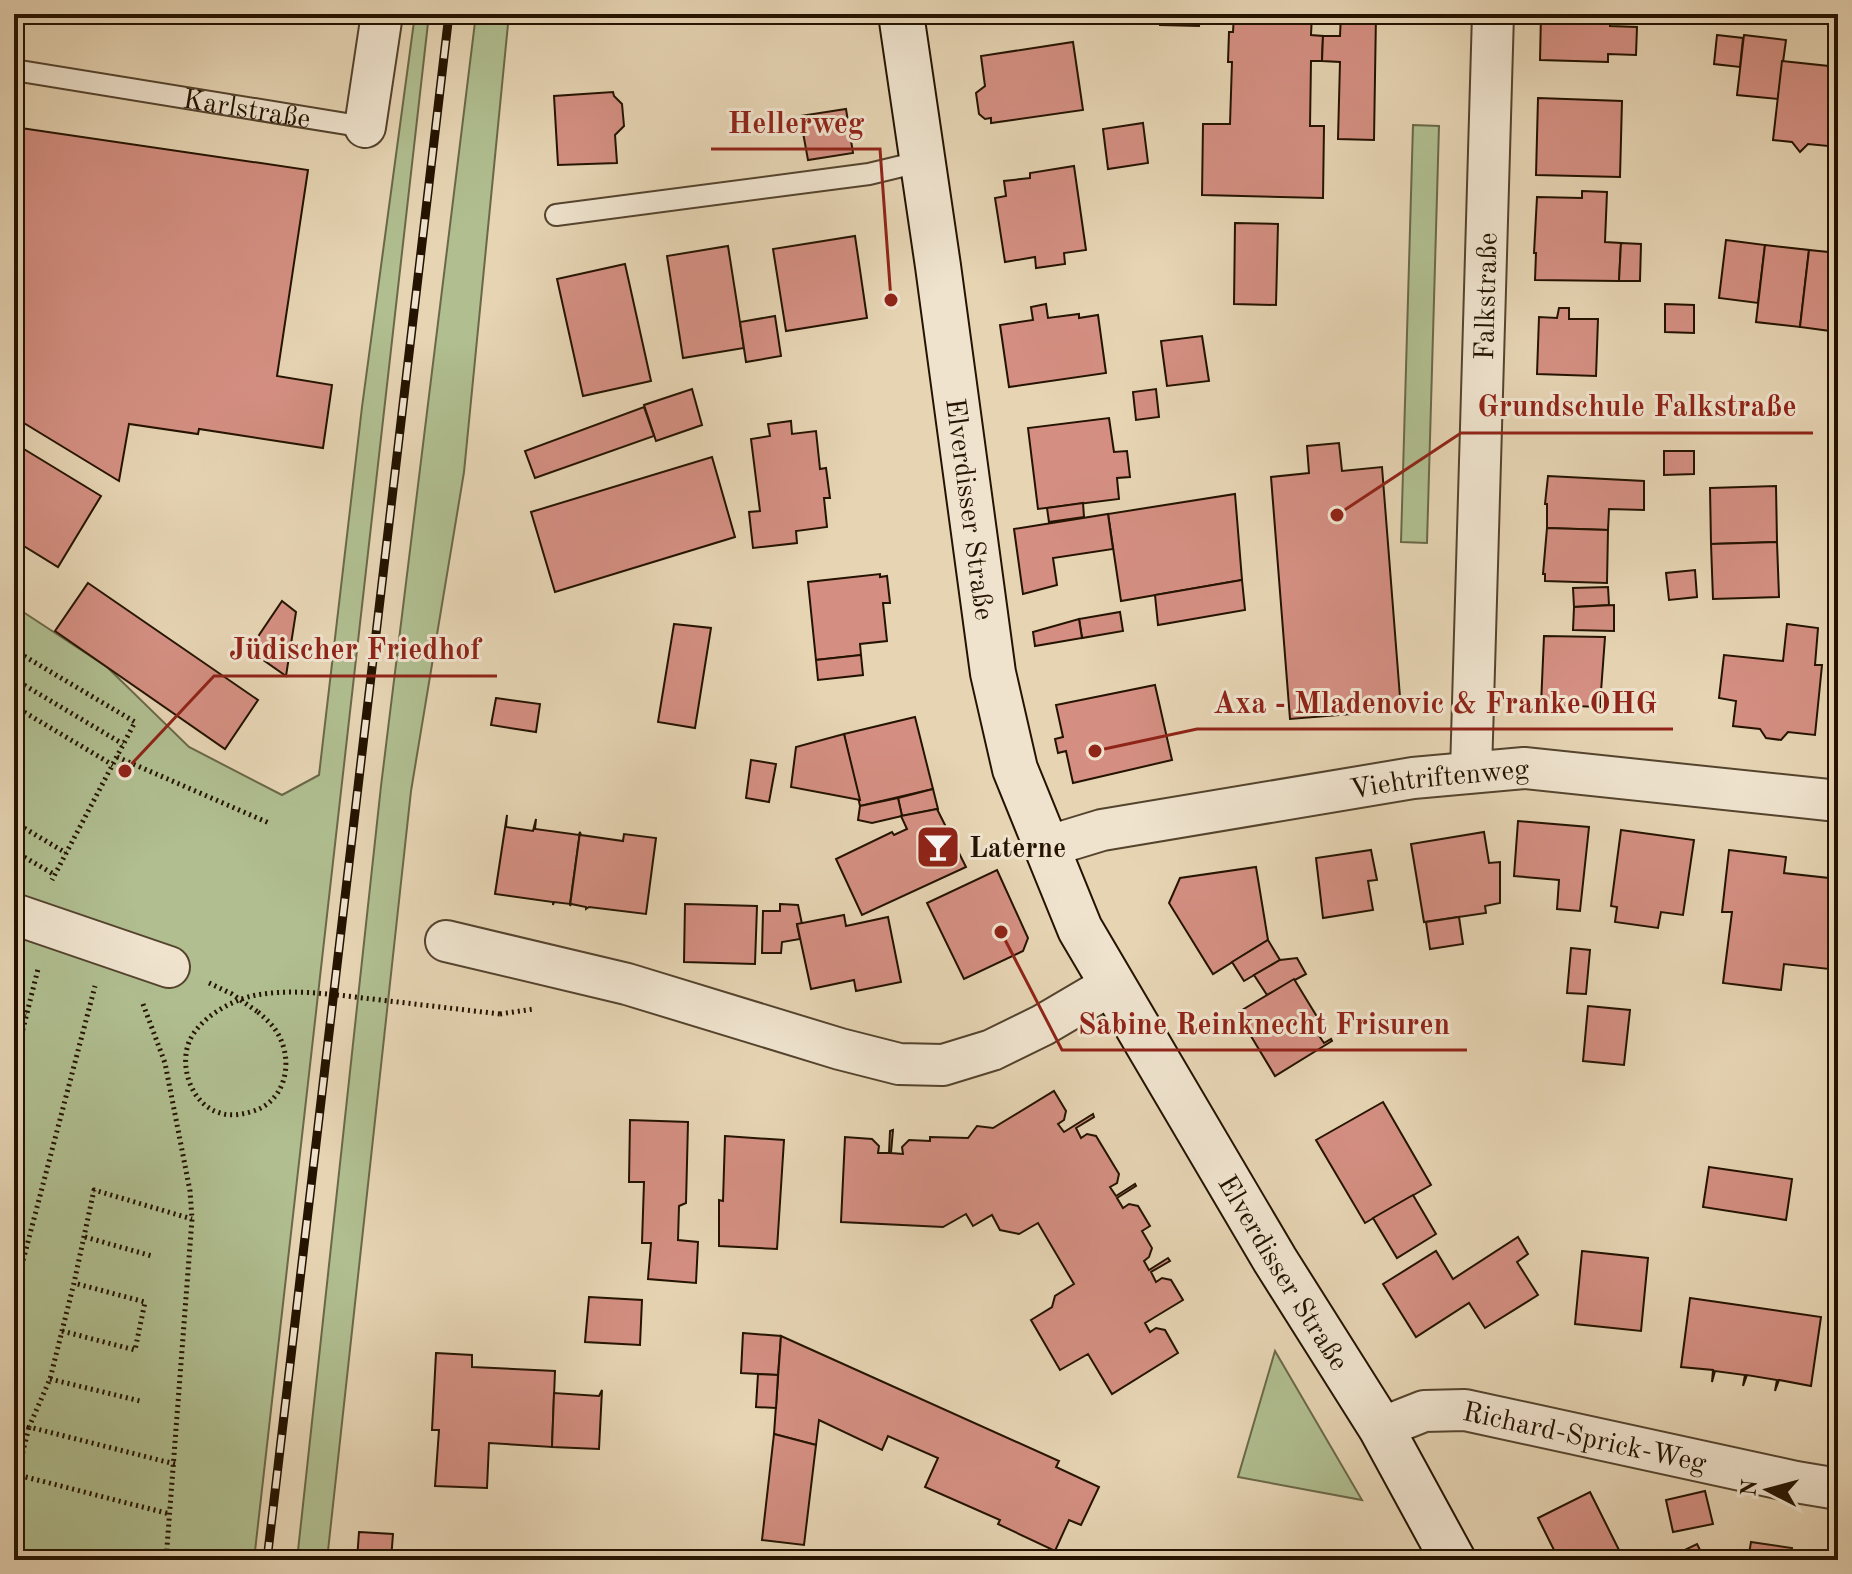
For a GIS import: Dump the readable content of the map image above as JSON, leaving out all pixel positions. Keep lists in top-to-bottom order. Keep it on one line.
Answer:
{"streets":{"main road":["Elverdisser Straße"],"street":["Karlstraße","Falkstraße","Viehtriftenweg","Richard-Sprick-Weg"]},"crossings":[["Falkstraße","Viehtriftenweg"],["Elverdisser Straße","Viehtriftenweg"],["Elverdisser Straße","Richard-Sprick-Weg"]],"places":{"other":["Hellerweg","Grundschule Falkstraße","Axa - Mladenovic & Franke OHG","Jüdischer Friedhof","Sabine Reinknecht Frisuren"],"bar":["Laterne"]},"north":"left"}
